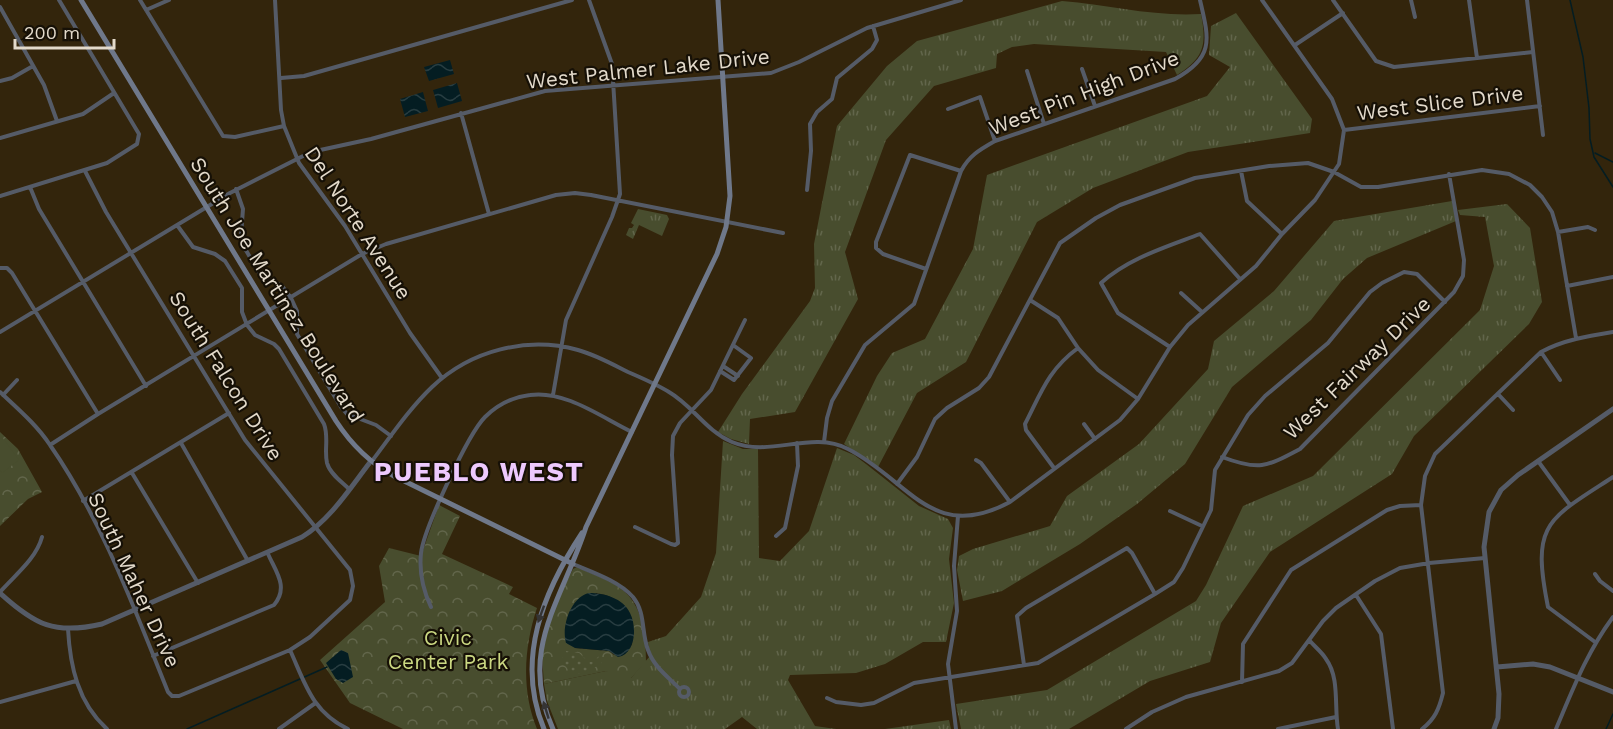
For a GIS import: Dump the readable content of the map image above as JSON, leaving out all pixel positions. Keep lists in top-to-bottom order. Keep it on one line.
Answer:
{"streets":{"main road":["South Joe Martinez Boulevard"],"street":["West Palmer Lake Drive","West Pin High Drive","West Slice Drive","Del Norte Avenue","West Fairway Drive","South Falcon Drive","South Maher Drive"]},"crossings":[["West Palmer Lake Drive","Del Norte Avenue"],["West Palmer Lake Drive","South Joe Martinez Boulevard"],["West Palmer Lake Drive","South Falcon Drive"],["South Falcon Drive","South Maher Drive"]],"districts":["PUEBLO WEST"],"parks":["Civic Center Park"],"scale_bar":"200 m"}
